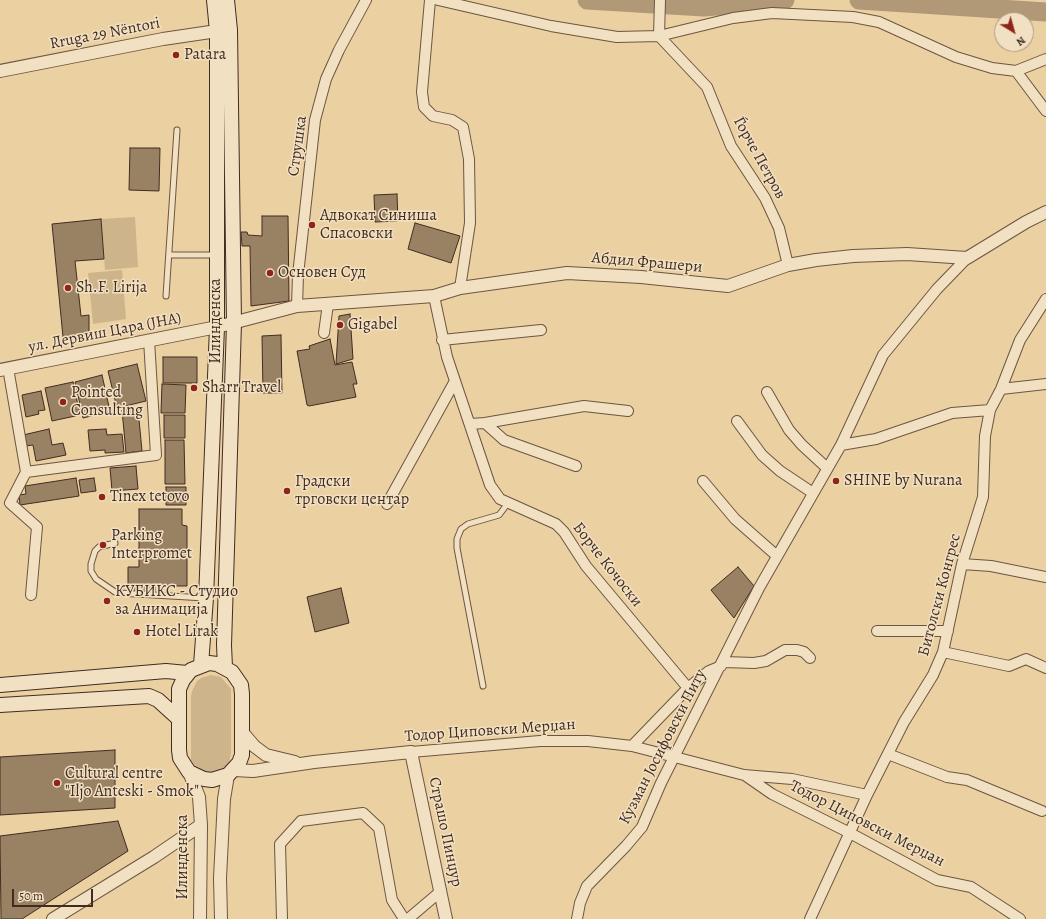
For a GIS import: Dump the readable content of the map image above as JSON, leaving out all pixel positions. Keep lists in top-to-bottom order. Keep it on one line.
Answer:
{"streets":{"main road":["Илинденска"],"street":["Rruga 29 Nëntori","Струшка","Ѓорче Петров","Абдил Фрашери","ул. Дервиш Цара (ЈНА)","Борче Кочоски","Битолски Конгрес","Тодор Циповски Мерџан","Кузман Јосифовски Питу","Страшо Пинџур"]},"crossings":[["Rruga 29 Nëntori","Илинденска"],["Струшка","Абдил Фрашери"],["Ѓорче Петров","Абдил Фрашери"],["Абдил Фрашери","Илинденска"],["Абдил Фрашери","ул. Дервиш Цара (ЈНА)"],["Абдил Фрашери","Борче Кочоски"],["Абдил Фрашери","Кузман Јосифовски Питу"],["Илинденска","ул. Дервиш Цара (ЈНА)"],["Илинденска","Тодор Циповски Мерџан"],["Битолски Конгрес","Тодор Циповски Мерџан"],["Тодор Циповски Мерџан","Кузман Јосифовски Питу"],["Тодор Циповски Мерџан","Страшо Пинџур"]],"places":["Patara","Адвокат Синиша Спасовски","Основен Суд","Sh.F. Lirija","Gigabel","Sharr Travel","Pointed Consulting","SHINE by Nurana","Градски трговски центар","Tinex tetovo","Parking Interpromet","КУБИКС - Студио за Анимација","Hotel Lirak","Cultural centre \"Iljo Anteski - Smok\""],"scale_bar":"50 m","north":"bottom right"}
